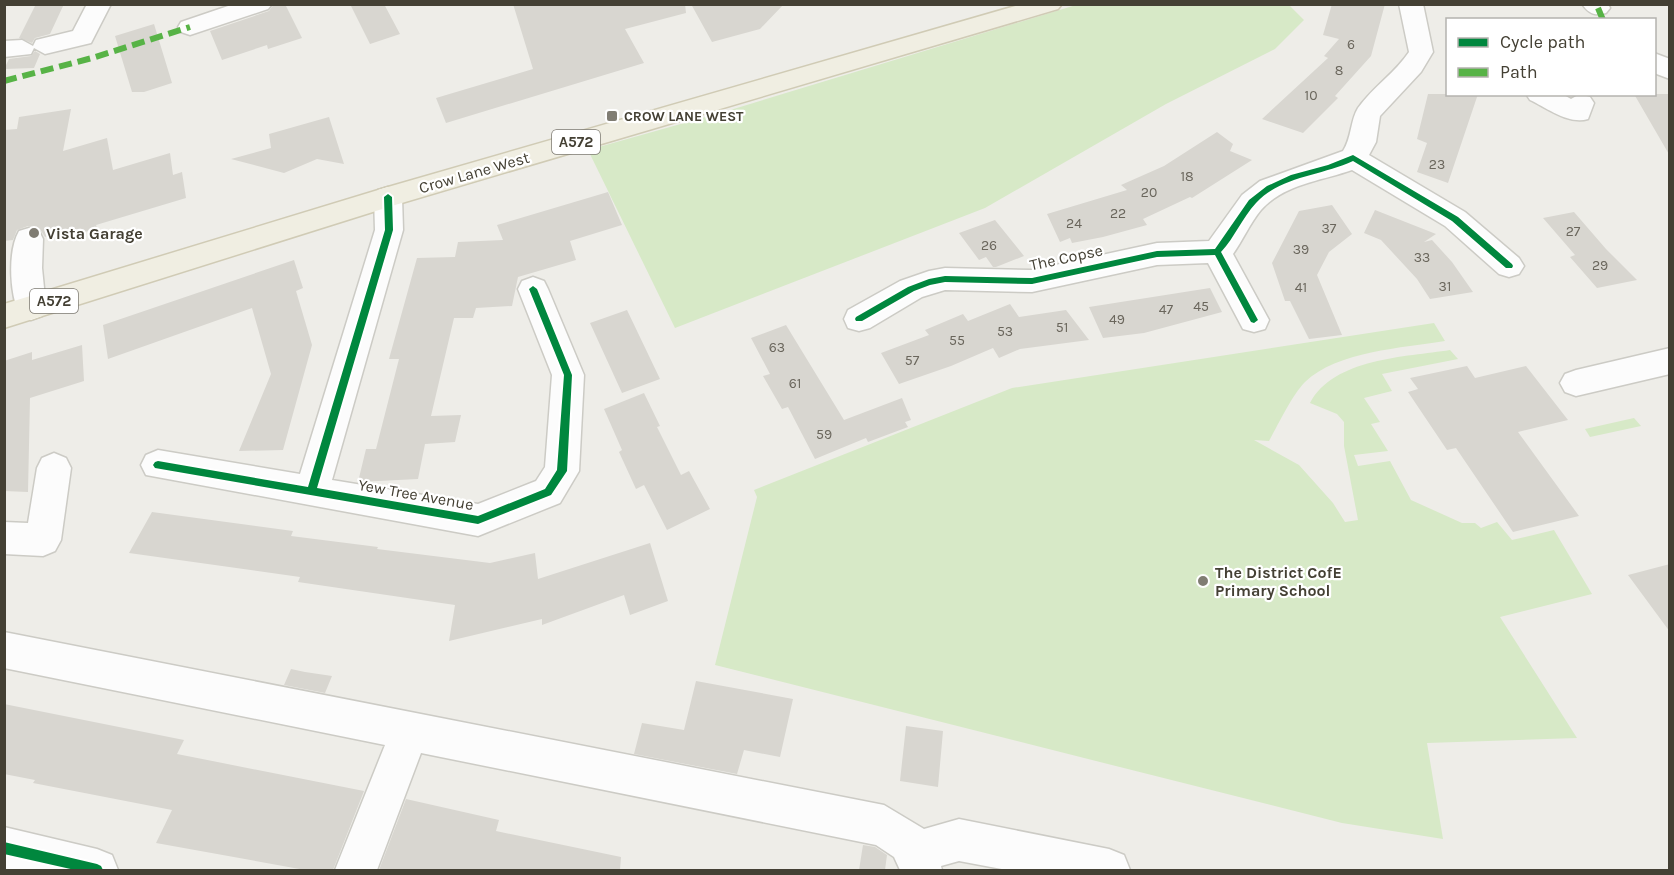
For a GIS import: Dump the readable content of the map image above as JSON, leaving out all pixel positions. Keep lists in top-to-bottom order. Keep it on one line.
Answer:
{"streets":{"main road":["A572","Crow Lane West"],"street":["The Copse","Yew Tree Avenue"]},"places":{"transit":["CROW LANE WEST"],"other":["Vista Garage","The District CofE Primary School"]},"house_numbers":["6","8","10","23","18","20","22","24","37","27","26","39","33","29","31","41","45","47","49","51","53","55","63","57","61","59"],"legend":["Cycle path","Path"]}
